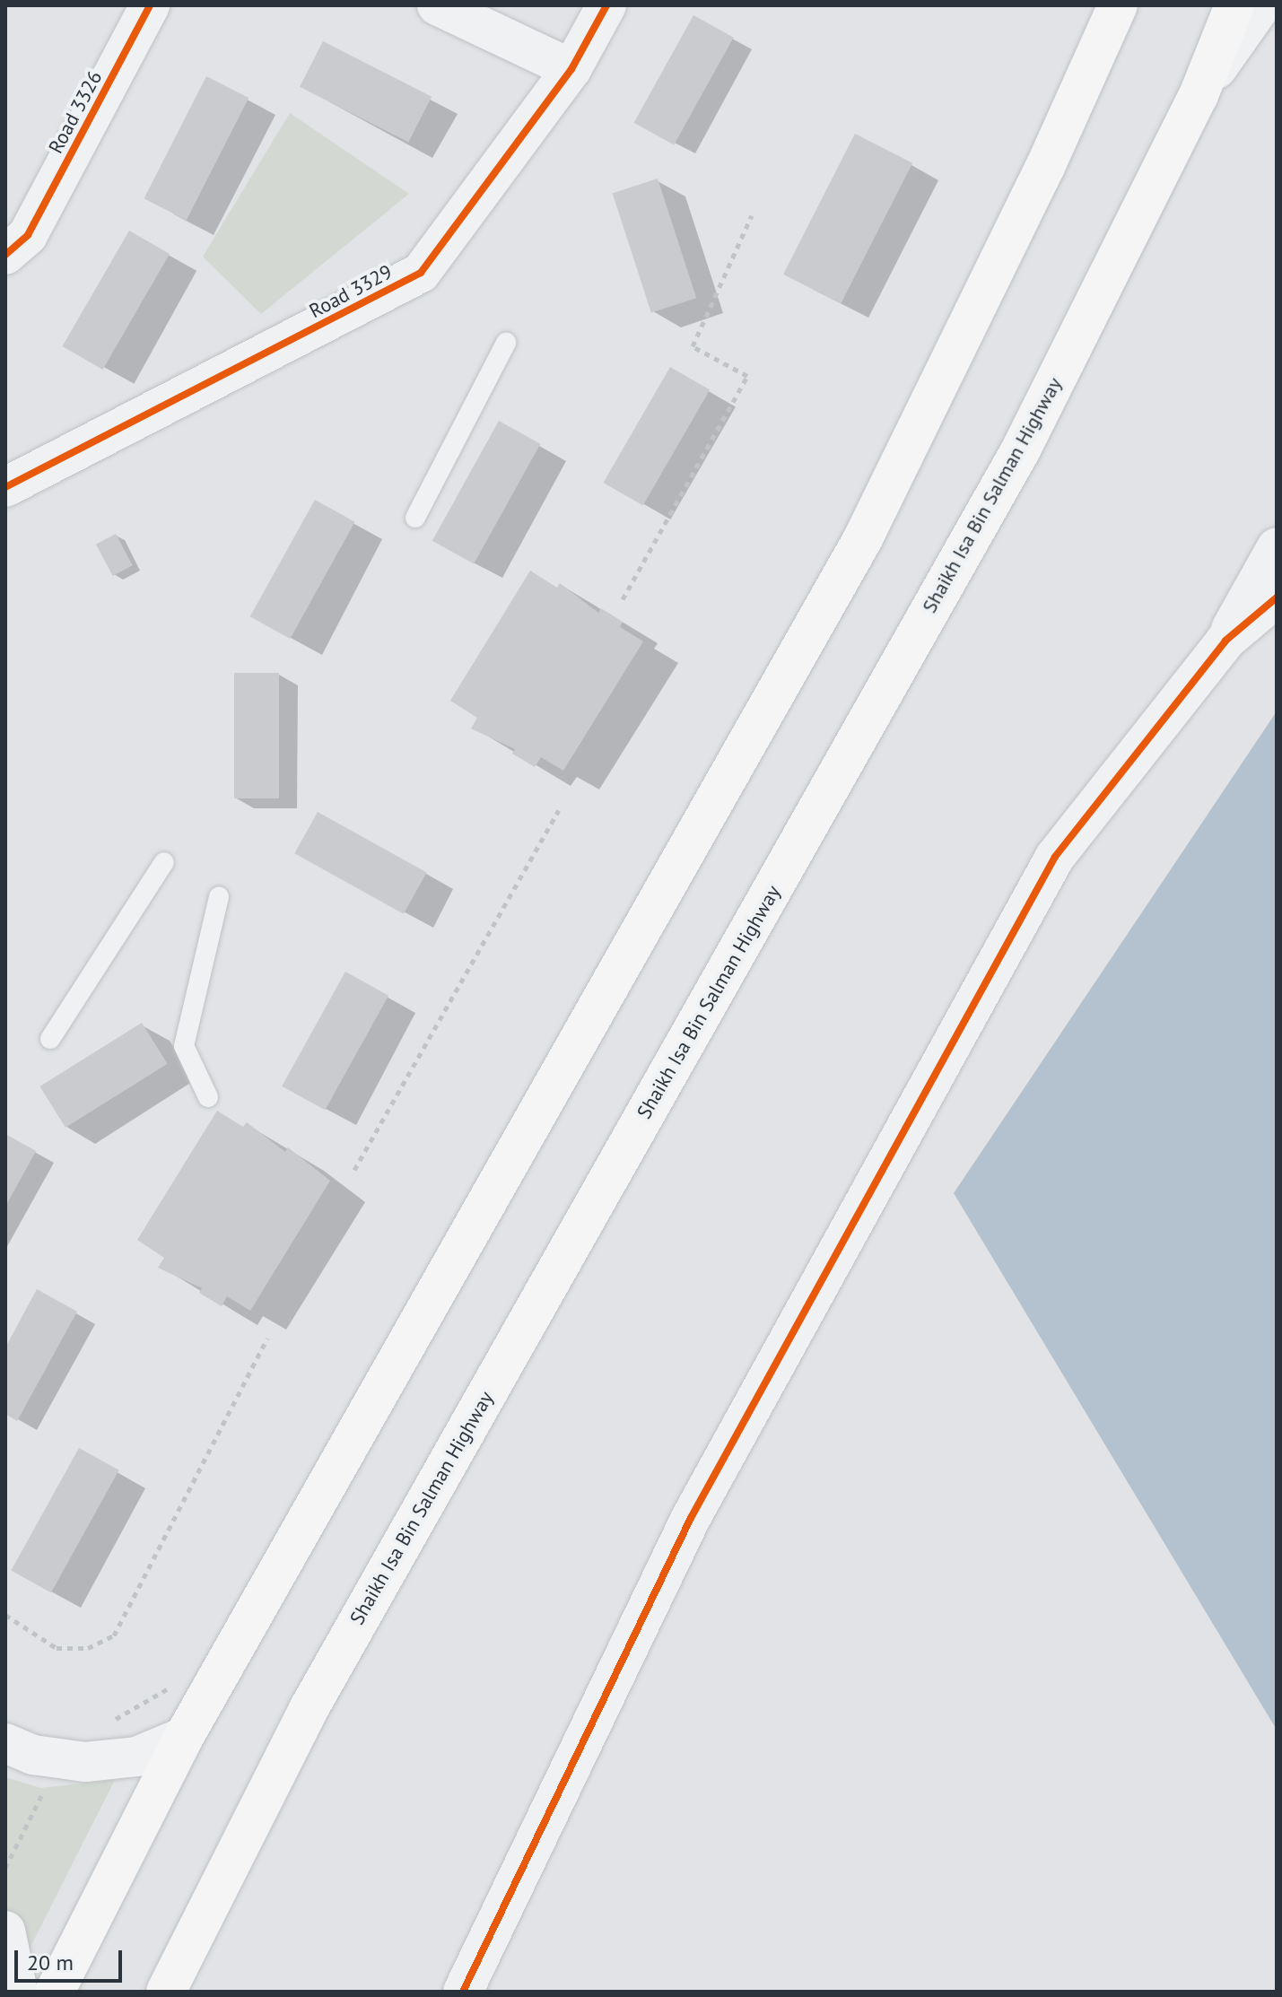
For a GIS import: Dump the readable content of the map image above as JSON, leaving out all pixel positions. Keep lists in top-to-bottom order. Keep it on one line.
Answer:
{"streets":{"highway":["Shaikh Isa Bin Salman Highway"],"street":["Road 3326","Road 3329"]},"scale_bar":"20 m"}
